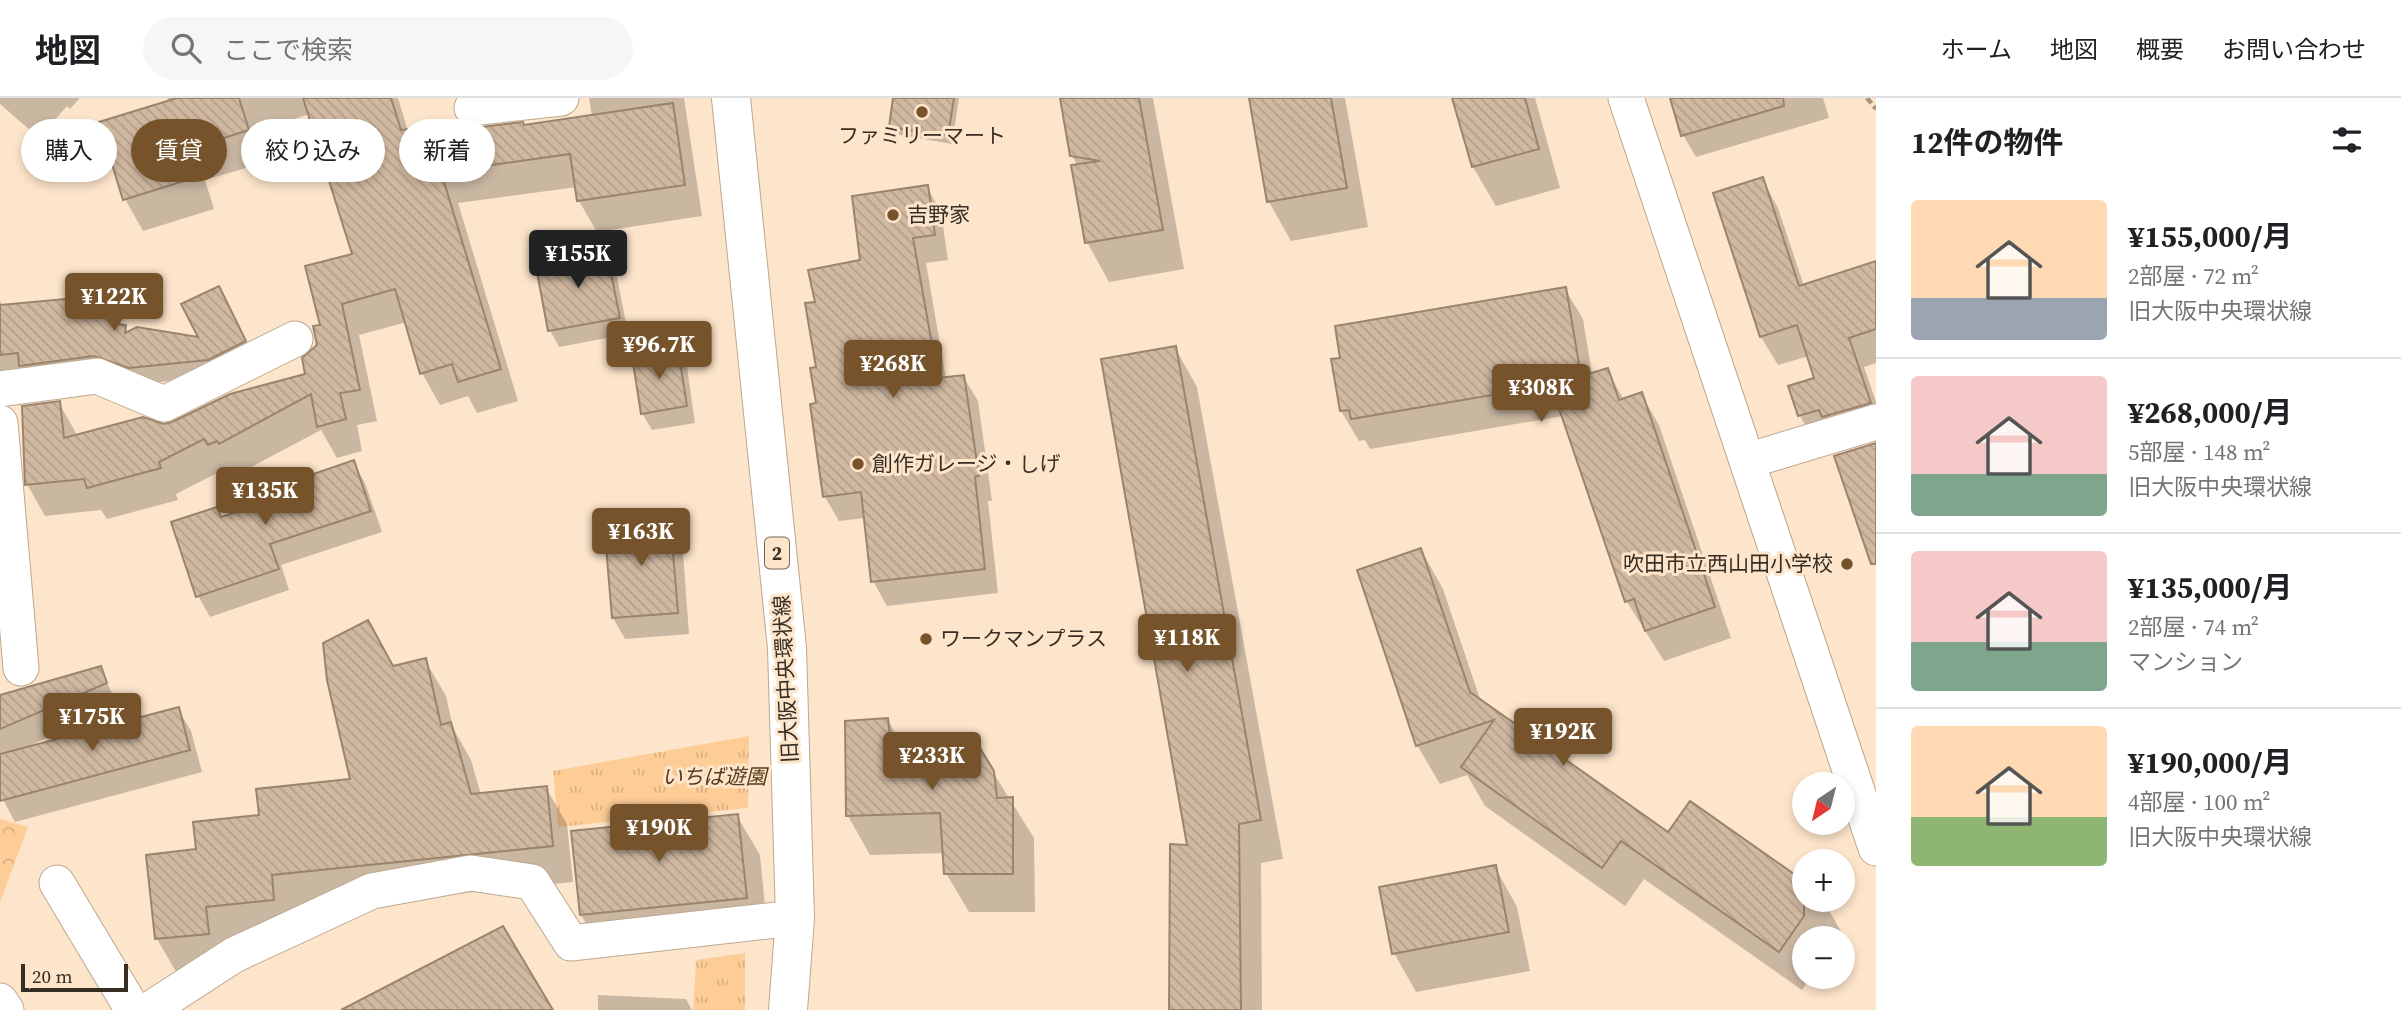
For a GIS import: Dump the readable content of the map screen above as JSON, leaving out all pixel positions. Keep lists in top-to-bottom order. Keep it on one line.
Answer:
{"streets":{"main road":["2","旧大阪中央環状線"]},"parks":["いちば遊園"],"places":["ファミリーマート","吉野家","創作ガレージ・しげ","吹田市立西山田小学校","ワークマンプラス"],"scale_bar":"20 m","north":"bottom left","page":{"header":"地図","search":"ここで検索","nav":["ホーム","地図","概要","お問い合わせ"],"heading":"12件の物件","chip":["購入","賃貸","絞り込み","新着"],"list":[{"name":"¥155,000/月","note":"2部屋 · 72 m² · 旧大阪中央環状線"},{"name":"¥268,000/月","note":"5部屋 · 148 m² · 旧大阪中央環状線"},{"name":"¥135,000/月","note":"2部屋 · 74 m² · マンション"},{"name":"¥190,000/月","note":"4部屋 · 100 m² · 旧大阪中央環状線"}],"price":["¥155K","¥122K","¥96.7K","¥268K","¥308K","¥135K","¥163K","¥118K","¥175K","¥192K","¥233K","¥190K"],"map_buttons":["+","−"],"scale":"20 m"}}
